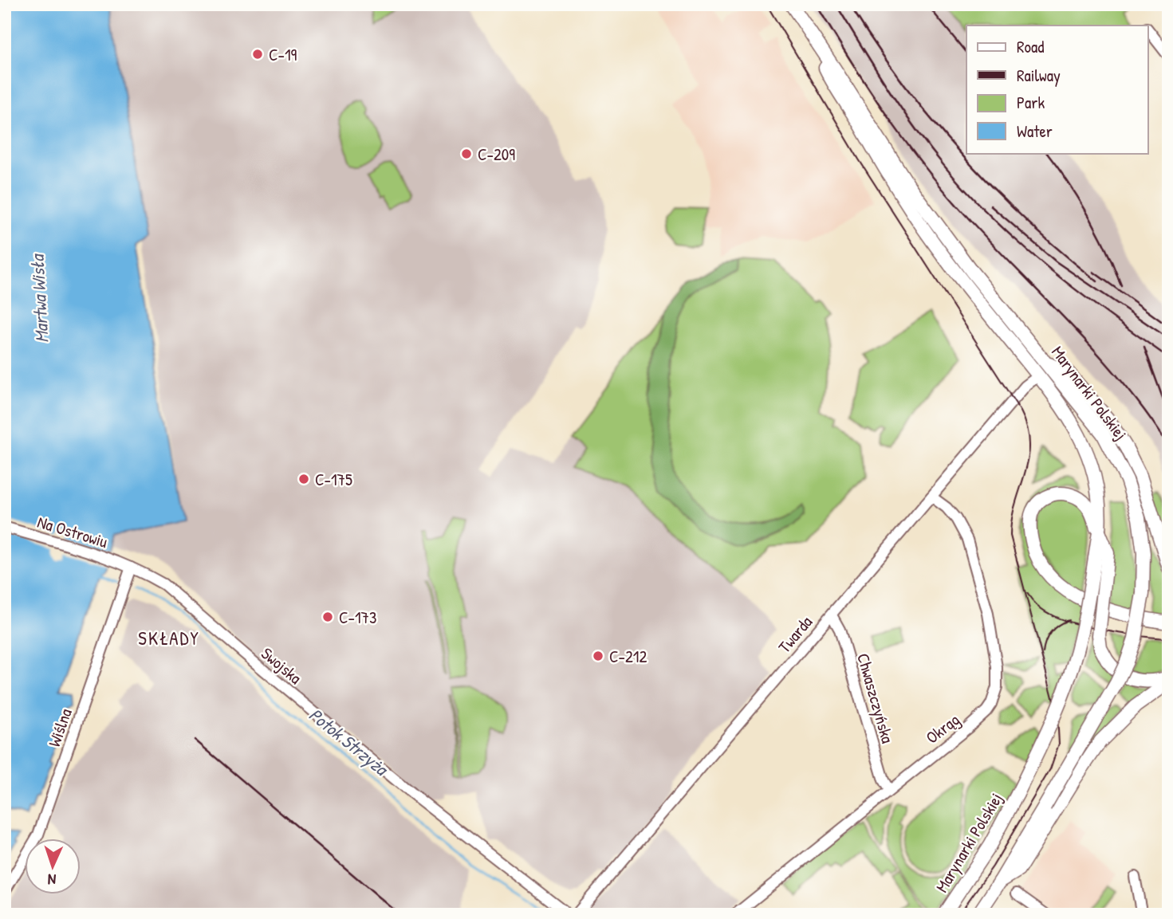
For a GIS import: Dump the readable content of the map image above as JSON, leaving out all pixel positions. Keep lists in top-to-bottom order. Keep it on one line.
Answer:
{"streets":{"main road":["Marynarki Polskiej"],"street":["Na Ostrowiu","Twarda","Swojska","Chwaszczyńska","Wiślna","Okrąg"]},"crossings":[["Marynarki Polskiej","Twarda"],["Na Ostrowiu","Swojska"],["Na Ostrowiu","Wiślna"],["Twarda","Chwaszczyńska"],["Twarda","Okrąg"],["Swojska","Wiślna"],["Chwaszczyńska","Okrąg"]],"districts":["SKŁADY"],"water":["Martwa Wisła","Potok Strzyża"],"places":["C-19","C-209","C-175","C-173","C-212"],"legend":["Road","Railway","Park","Water"],"north":"bottom"}
